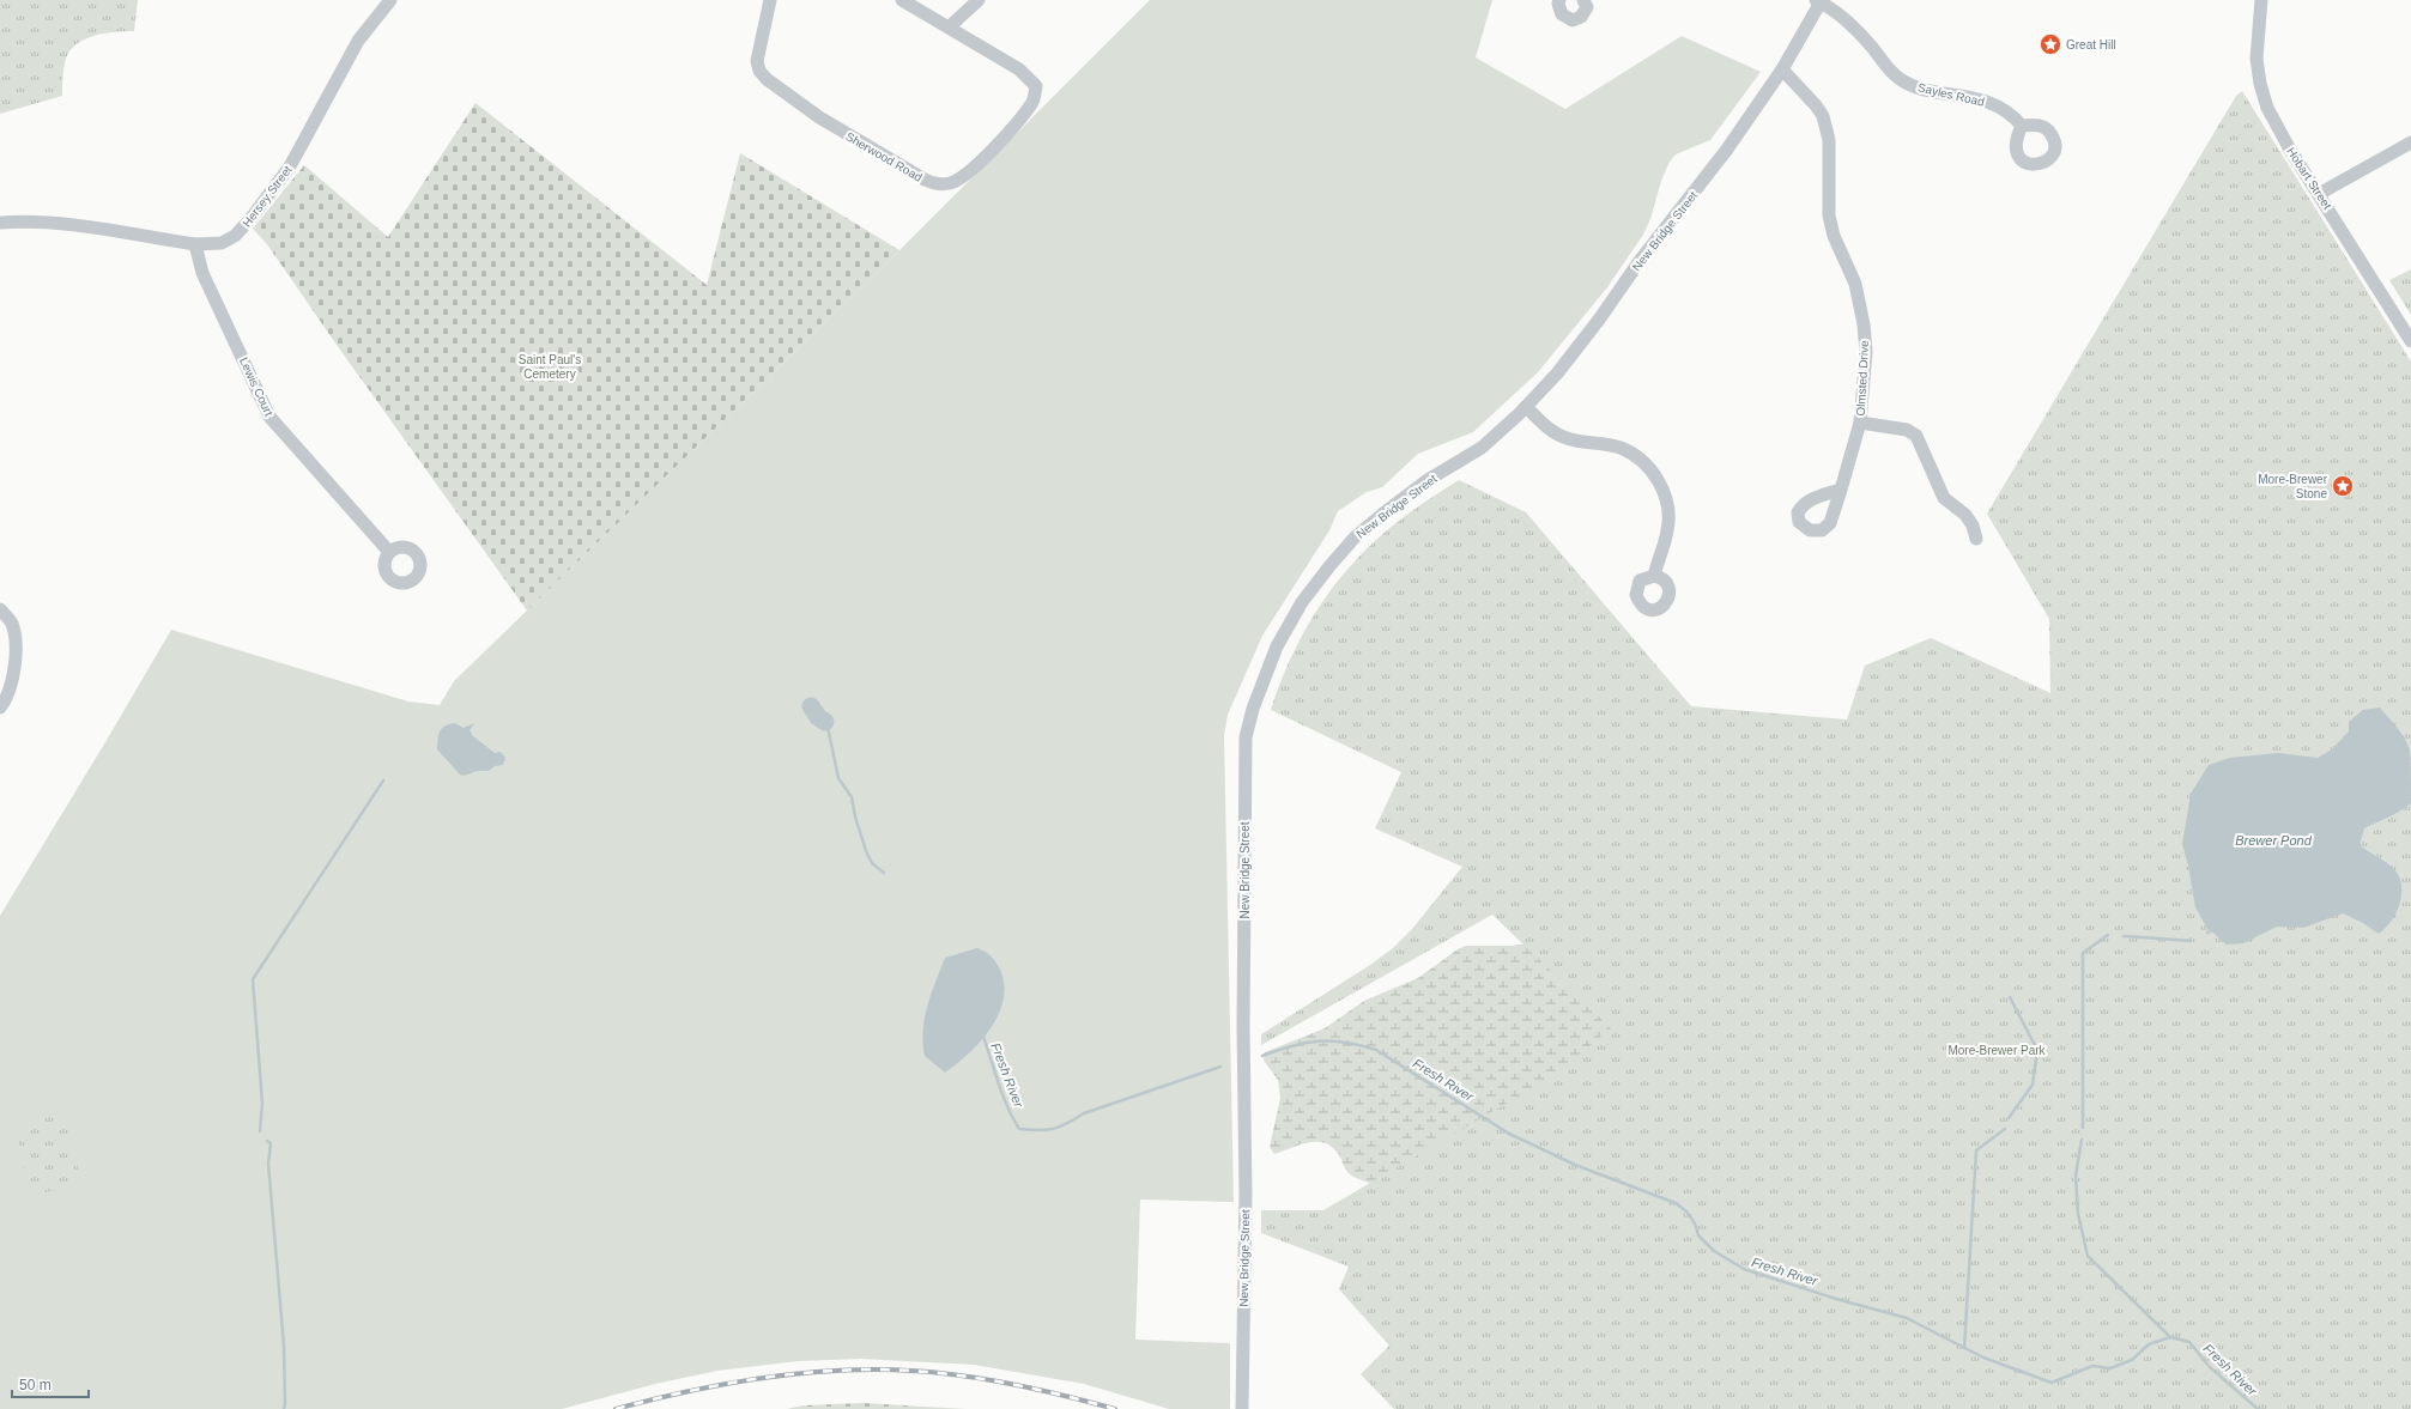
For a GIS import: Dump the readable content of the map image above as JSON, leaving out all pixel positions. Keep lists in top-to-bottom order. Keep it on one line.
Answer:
{"streets":{"street":["Sayles Road","Sherwood Road","Hobart Street","Hersey Street","New Bridge Street","Olmsted Drive","Lewis Court"]},"crossings":[["Sayles Road","New Bridge Street"],["Hersey Street","Lewis Court"],["New Bridge Street","Olmsted Drive"]],"water":["Brewer Pond","Fresh River"],"parks":["Saint Paul's Cemetery","More-Brewer Park"],"places":{"place":["Great Hill","More-Brewer Stone"]},"scale_bar":"50 m"}
